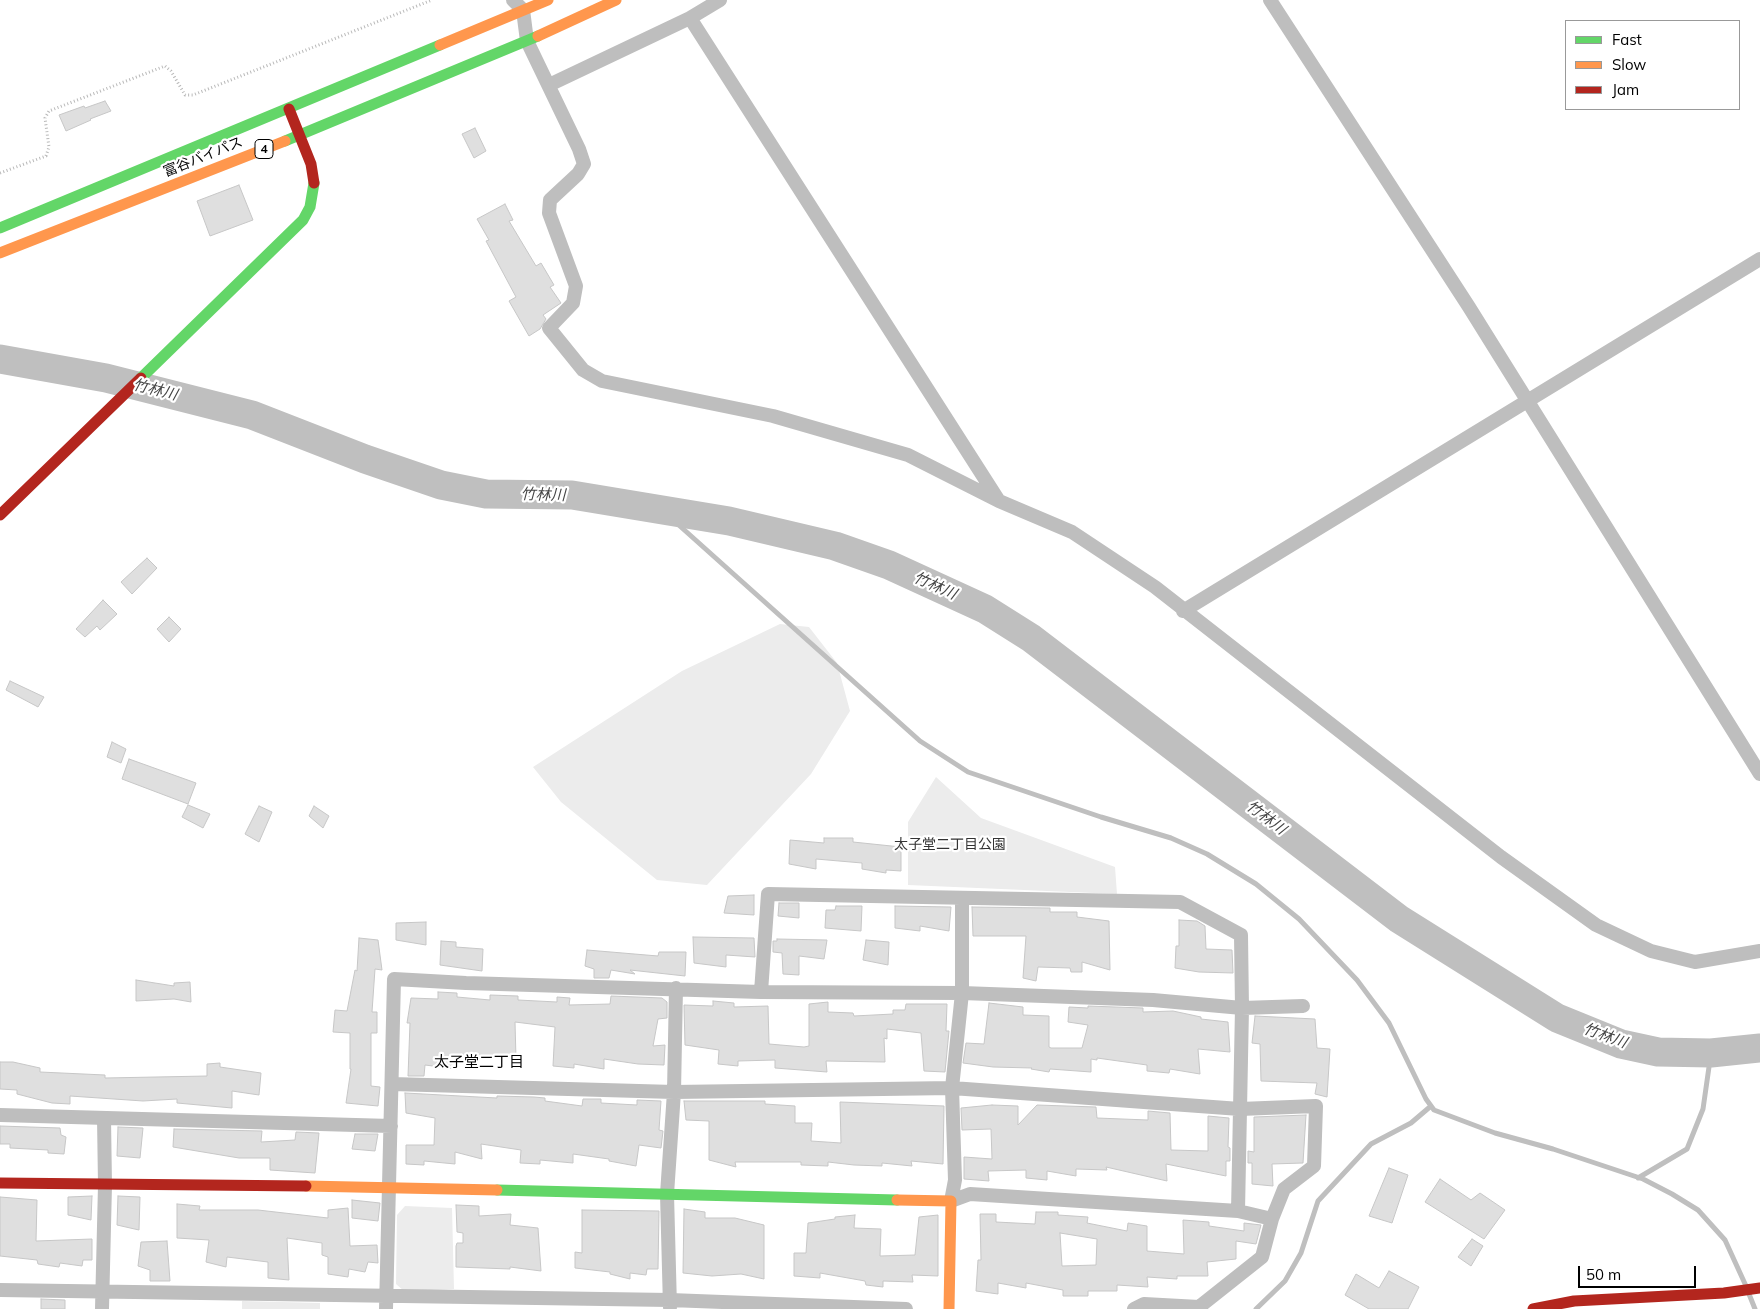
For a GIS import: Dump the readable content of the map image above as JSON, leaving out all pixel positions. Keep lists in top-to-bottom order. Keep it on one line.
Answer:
{"streets":{"main road":["4","富谷バイパス"]},"crossings":[["4","富谷バイパス"]],"districts":["太子堂二丁目"],"water":["竹林川"],"parks":["太子堂二丁目公園"],"legend":["Fast","Slow","Jam"],"scale_bar":"50 m"}
